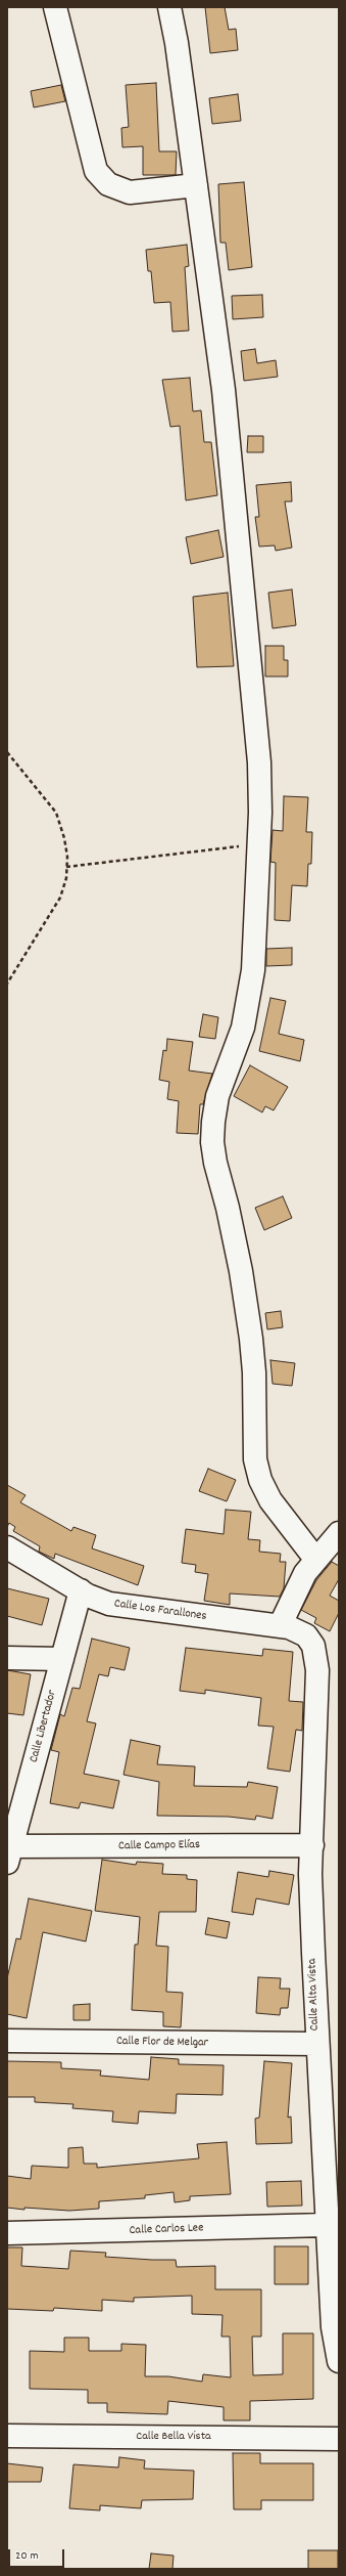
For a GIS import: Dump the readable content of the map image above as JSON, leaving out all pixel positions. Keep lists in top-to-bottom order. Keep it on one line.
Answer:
{"streets":{"street":["Calle Los Farallones","Calle Libertador","Calle Campo Elías","Calle Alta Vista","Calle Flor de Melgar","Calle Carlos Lee","Calle Bella Vista"]},"crossings":[["Calle Los Farallones","Calle Libertador"],["Calle Los Farallones","Calle Alta Vista"],["Calle Libertador","Calle Campo Elías"],["Calle Campo Elías","Calle Alta Vista"],["Calle Alta Vista","Calle Flor de Melgar"],["Calle Alta Vista","Calle Carlos Lee"]],"scale_bar":"20 m"}
